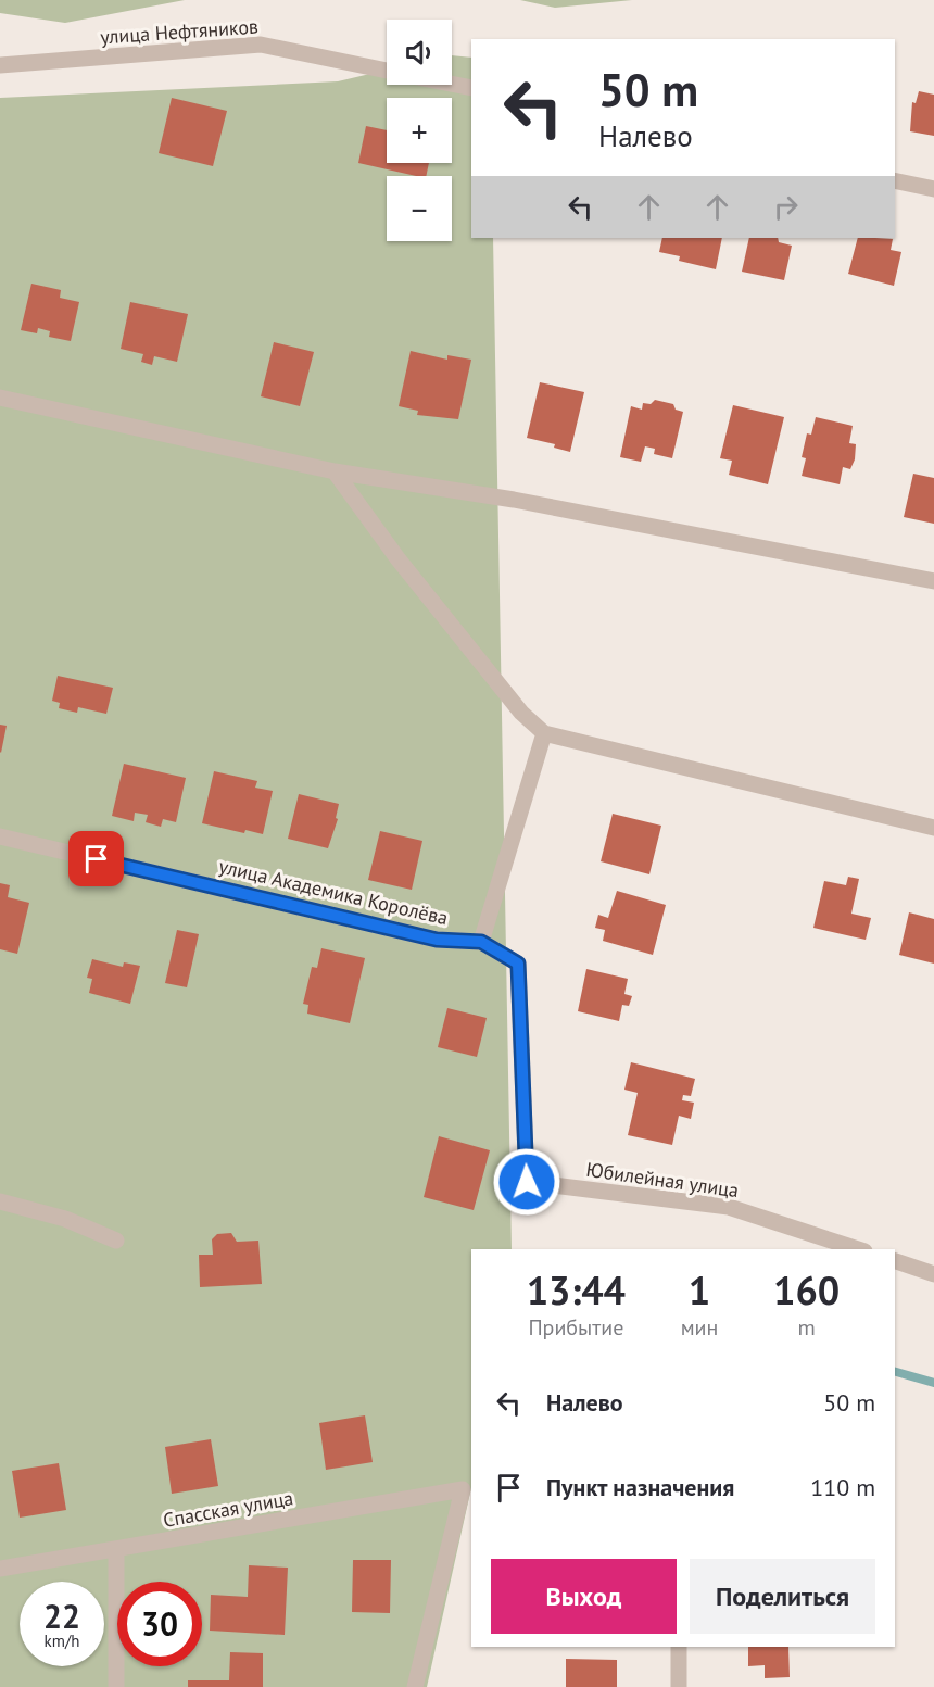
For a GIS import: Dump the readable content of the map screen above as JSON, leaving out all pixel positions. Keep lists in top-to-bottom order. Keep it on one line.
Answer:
{"streets":{"street":["улица Нефтяников","улица Академика Королёва","Юбилейная улица","Спасская улица"]},"crossings":[["улица Академика Королёва","Юбилейная улица"]],"page":{"map_buttons":["+","−"],"turn":["50 m","Налево"],"eta":["13:44","Прибытие","1","мин","160","m"],"list":[{"name":"Налево","value":"50 m"},{"name":"Пункт назначения","value":"110 m"}],"buttons":["Выход","Поделиться"],"speed":"22 km/h","limit":"30"}}
